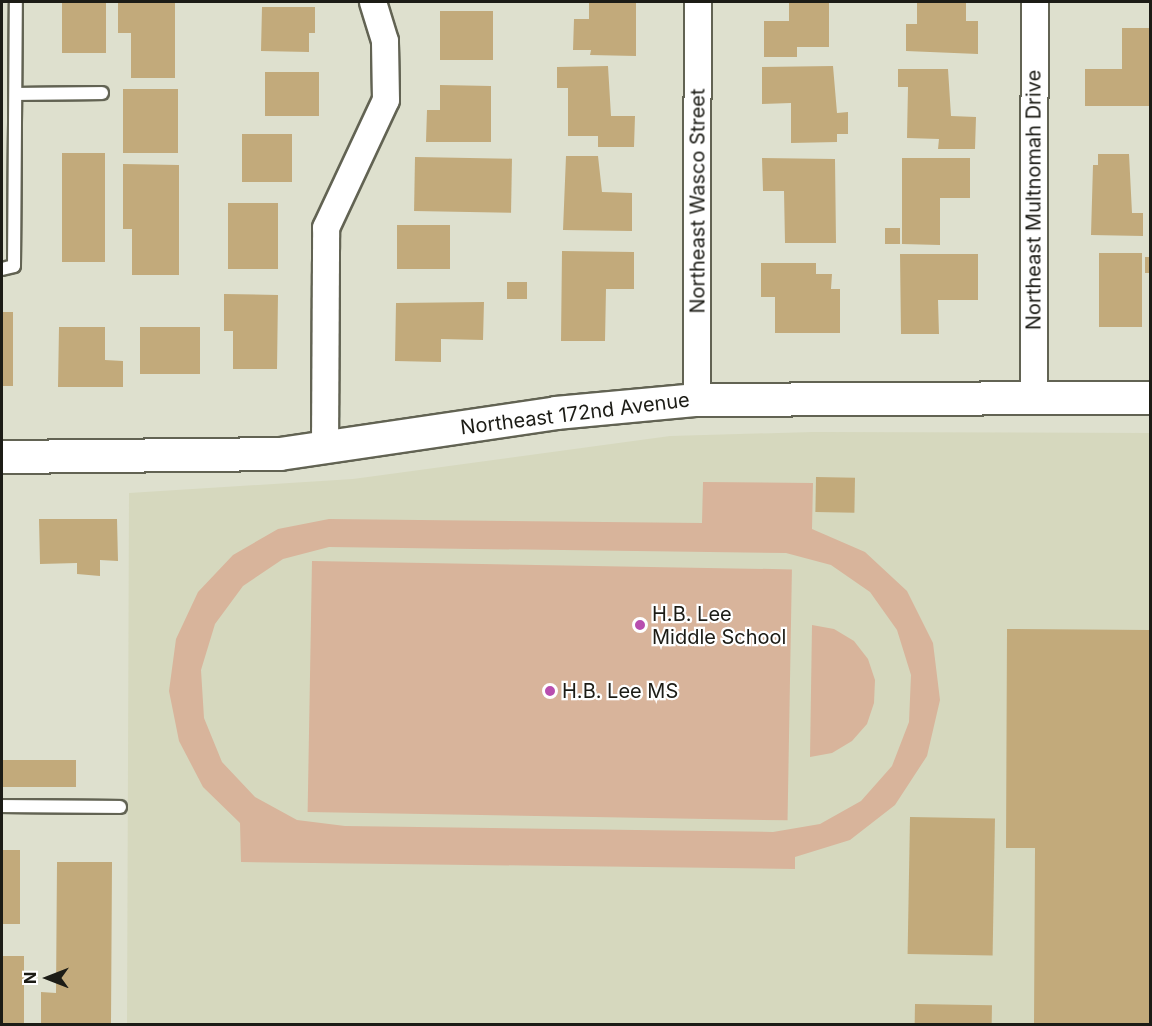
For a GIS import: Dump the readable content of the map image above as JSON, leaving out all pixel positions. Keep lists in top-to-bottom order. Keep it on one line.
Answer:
{"streets":{"street":["Northeast Multnomah Drive","Northeast Wasco Street","Northeast 172nd Avenue"]},"crossings":[["Northeast Multnomah Drive","Northeast 172nd Avenue"],["Northeast Wasco Street","Northeast 172nd Avenue"]],"places":["H.B. Lee Middle School","H.B. Lee MS"],"north":"left"}
